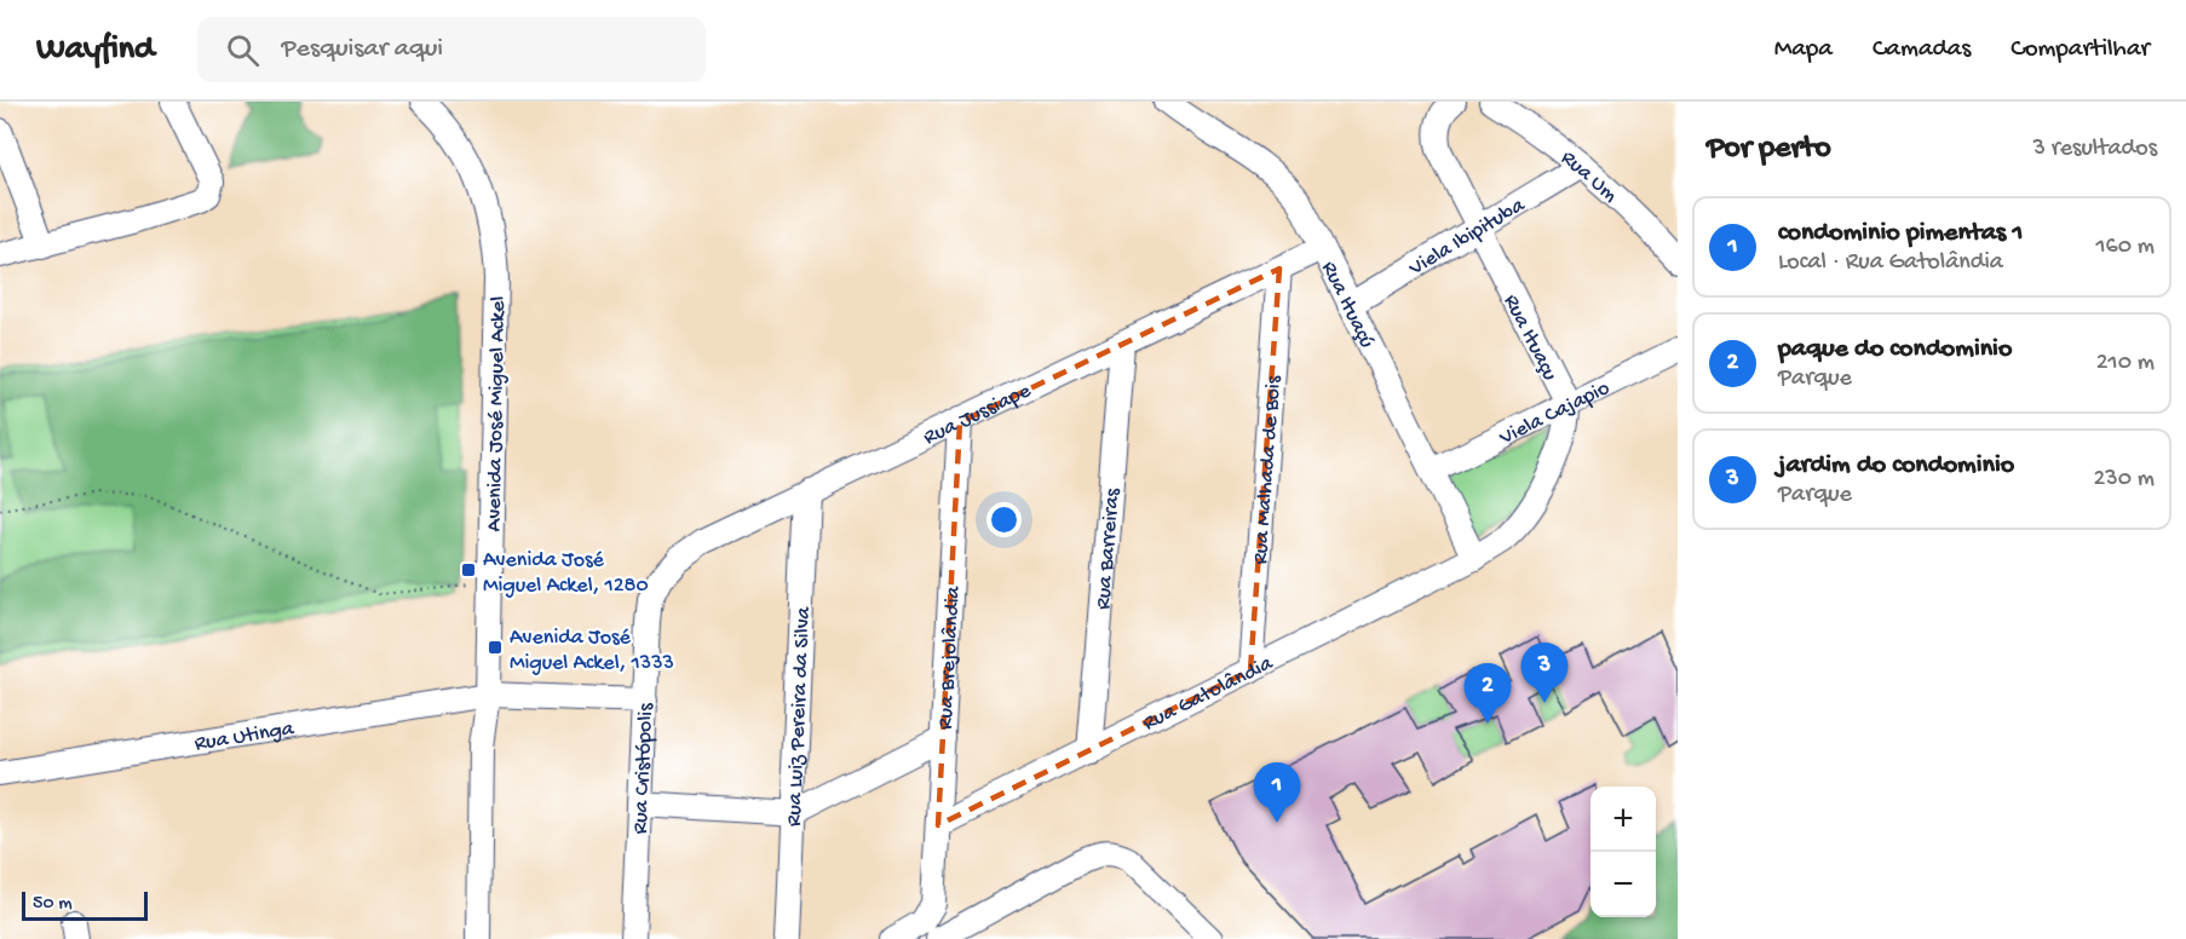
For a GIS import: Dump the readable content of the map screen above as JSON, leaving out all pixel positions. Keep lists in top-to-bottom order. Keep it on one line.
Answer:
{"streets":{"street":["Rua Um","Viela Ibipituba","Rua Ituaçú","Rua Ituaçu","Viela Cajapio","Rua Jussiape","Avenida José Miguel Ackel","Rua Malhada de Bois","Rua Barreiras","Rua Brejolândia","Rua Gatolândia","Rua Luiz Pereira da Silva","Rua Utinga","Rua Cristópolis"]},"crossings":[["Rua Um","Viela Ibipituba"],["Viela Ibipituba","Rua Ituaçú"],["Viela Ibipituba","Rua Ituaçu"],["Rua Ituaçú","Rua Ituaçu"],["Rua Ituaçú","Viela Cajapio"],["Rua Ituaçú","Rua Jussiape"],["Rua Ituaçú","Rua Gatolândia"],["Rua Ituaçu","Viela Cajapio"],["Rua Ituaçu","Rua Gatolândia"],["Rua Jussiape","Rua Malhada de Bois"],["Rua Jussiape","Rua Barreiras"],["Rua Jussiape","Rua Brejolândia"],["Rua Jussiape","Rua Luiz Pereira da Silva"],["Rua Jussiape","Rua Cristópolis"],["Avenida José Miguel Ackel","Rua Utinga"],["Rua Malhada de Bois","Rua Gatolândia"],["Rua Barreiras","Rua Gatolândia"],["Rua Brejolândia","Rua Gatolândia"],["Rua Utinga","Rua Cristópolis"]],"places":{"transit":["Avenida José Miguel Ackel, 1280","Avenida José Miguel Ackel, 1333"]},"scale_bar":"50 m","page":{"header":"Wayfind","search":"Pesquisar aqui","nav":["Mapa","Camadas","Compartilhar"],"heading":["Por perto","3 resultados"],"list":[{"mark":"1","name":"condominio pimentas 1","note":"Local · Rua Gatolândia","value":"160 m"},{"mark":"2","name":"paque do condominio","note":"Parque","value":"210 m"},{"mark":"3","name":"jardim do condominio","note":"Parque","value":"230 m"}],"pins":["3","2","1"],"map_buttons":["+","−"],"scale":"50 m"}}
